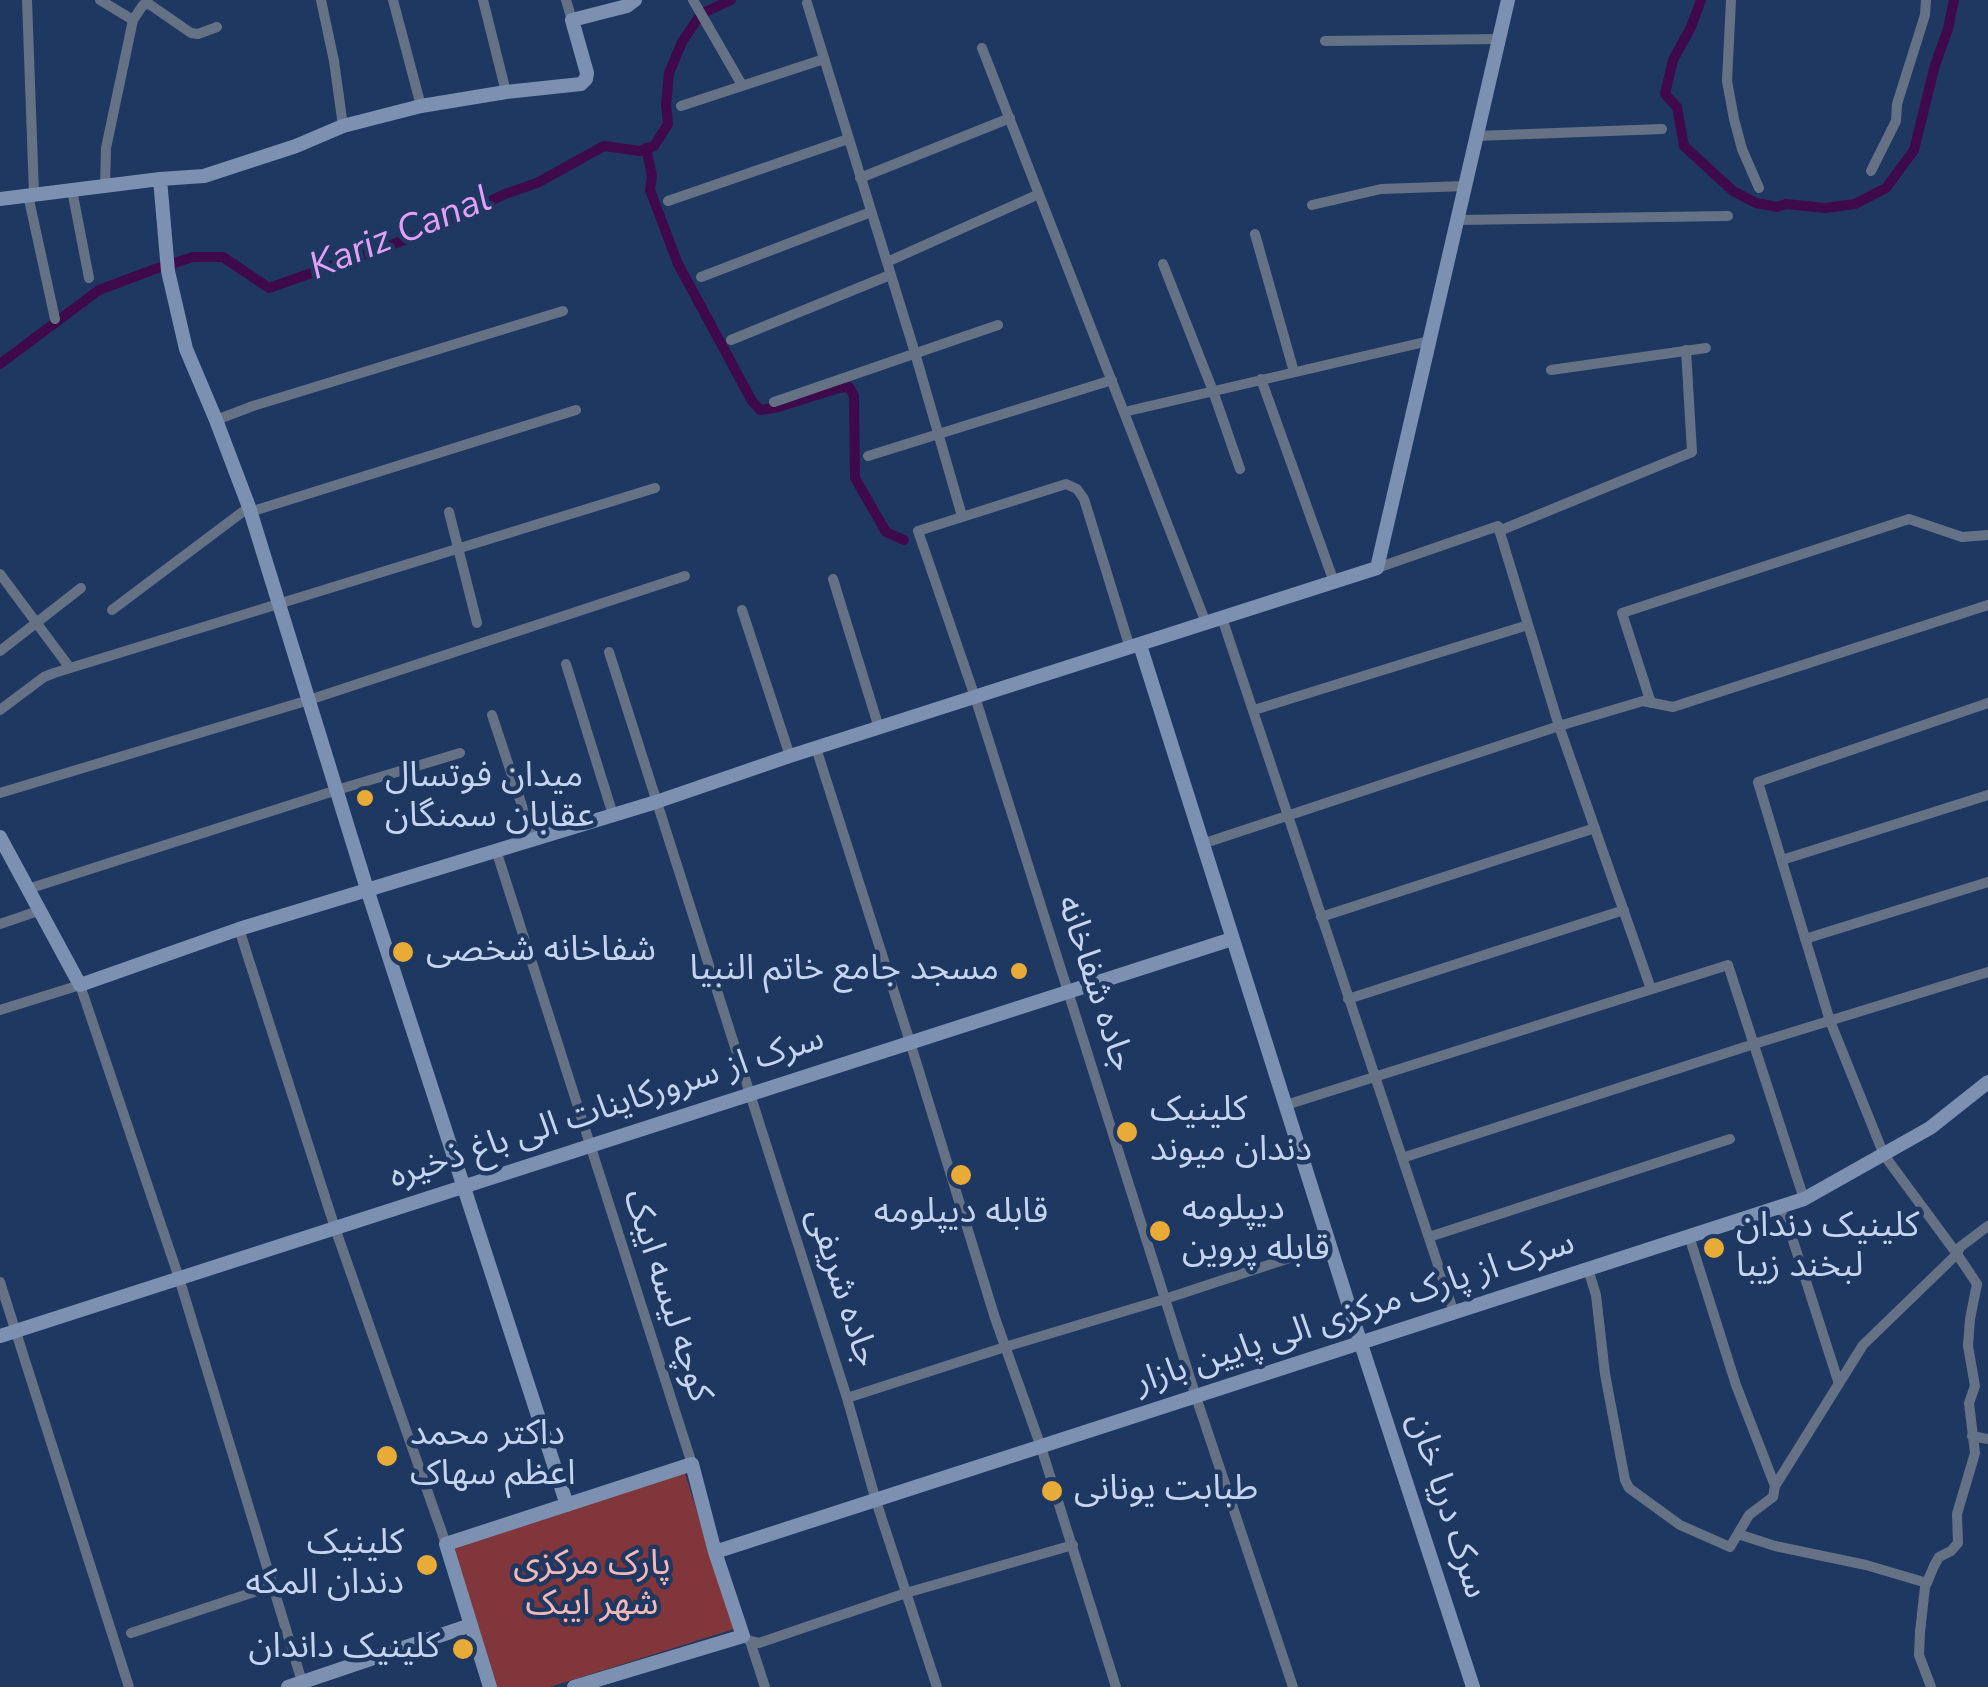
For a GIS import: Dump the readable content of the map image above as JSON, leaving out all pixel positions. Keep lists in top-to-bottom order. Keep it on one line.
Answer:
{"streets":{"street":["جاده شفاخانه","سرک از سرورکاینات الی باغ ذخیره","جاده شریفی","کوچه لیسه ایبک","سرک از پارک مرکزی الی پایین بازار","سرک دریا خان"]},"crossings":[["جاده شفاخانه","سرک از سرورکاینات الی باغ ذخیره"],["جاده شفاخانه","سرک از پارک مرکزی الی پایین بازار"],["سرک از سرورکاینات الی باغ ذخیره","جاده شریفی"],["سرک از سرورکاینات الی باغ ذخیره","کوچه لیسه ایبک"],["سرک از سرورکاینات الی باغ ذخیره","سرک دریا خان"],["جاده شریفی","سرک از پارک مرکزی الی پایین بازار"],["سرک از پارک مرکزی الی پایین بازار","سرک دریا خان"]],"water":["Kariz Canal"],"parks":["پارک مرکزی شهر ایبک"],"places":["میدان فوتسال عقابان سمنگان","شفاخانه شخصی","مسجد جامع خاتم النبیا","کلینیک دندان میوند","قابله دیپلومه","دیپلومه قابله پروین","کلینیک دندان لبخند زیبا","داکتر محمد اعظم سهاک","طبابت یونانی","کلینیک دندان المکه","کلینیک داندان"]}
